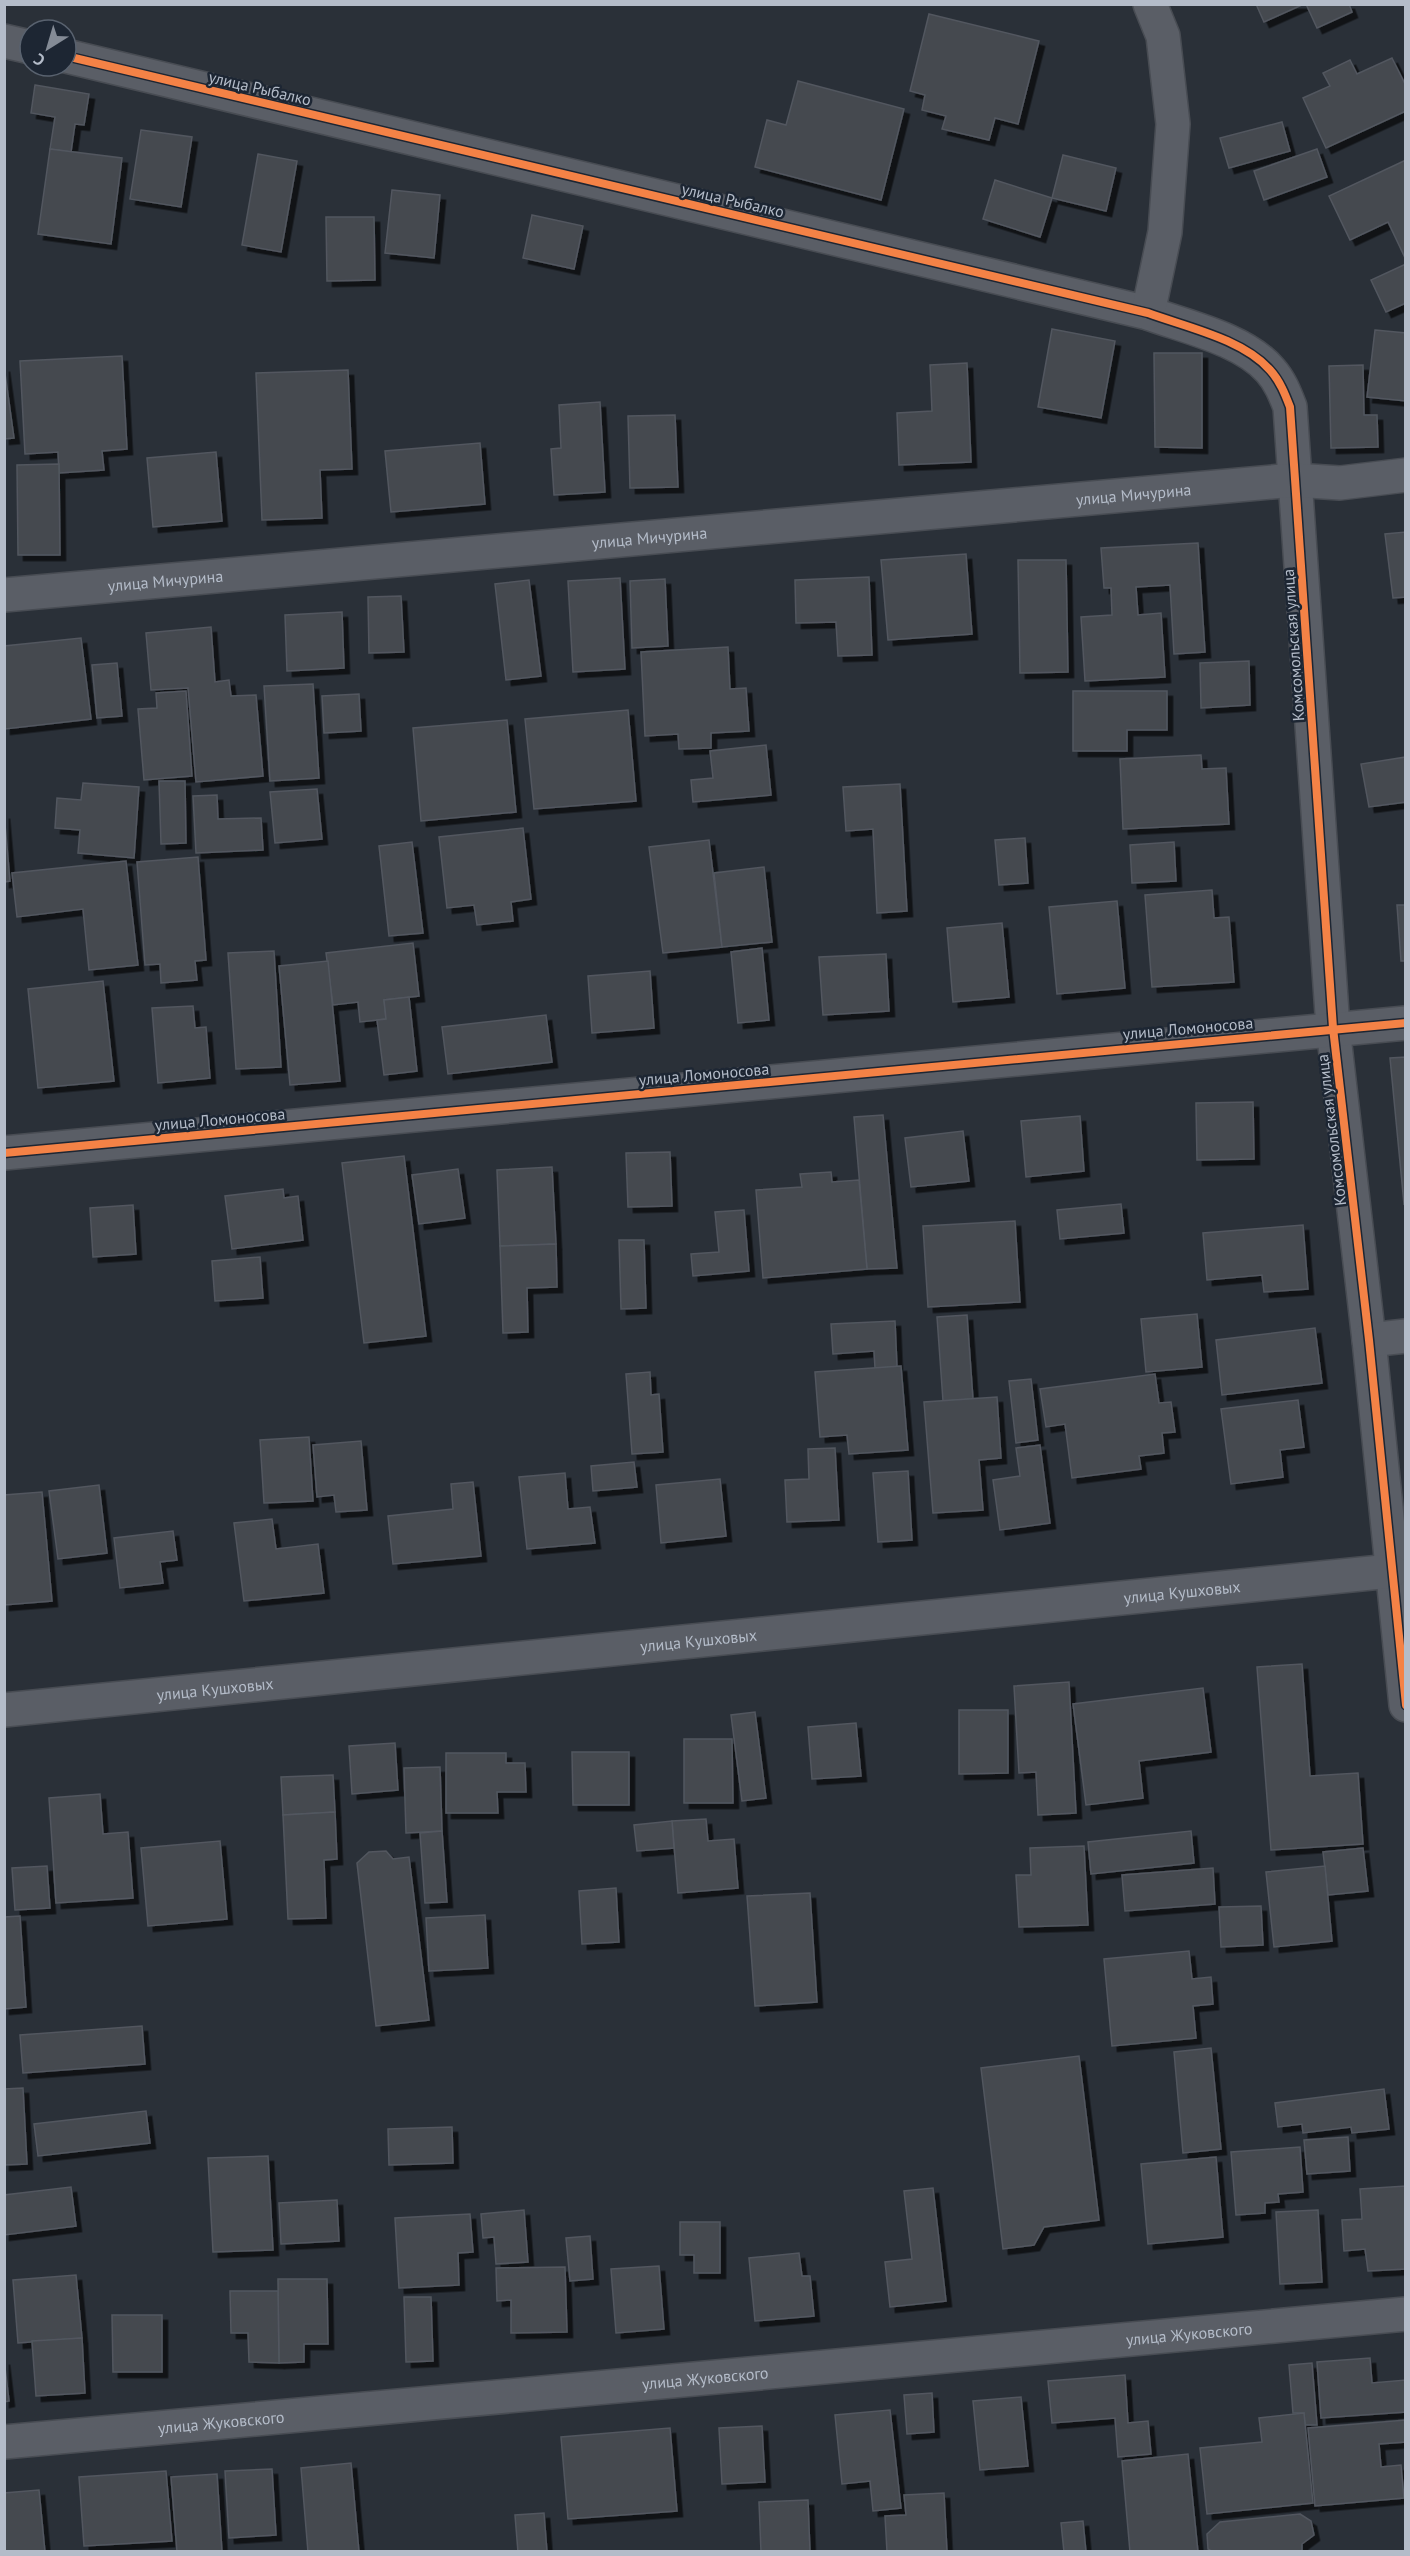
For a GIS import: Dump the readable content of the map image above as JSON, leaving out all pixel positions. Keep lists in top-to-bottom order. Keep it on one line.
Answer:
{"streets":{"street":["улица Рыбалко","улица Мичурина","Комсомольская улица","улица Ломоносова","улица Кушховых","улица Жуковского"]},"crossings":[["улица Рыбалко","улица Мичурина"],["улица Рыбалко","Комсомольская улица"],["улица Мичурина","Комсомольская улица"],["Комсомольская улица","улица Ломоносова"],["Комсомольская улица","улица Кушховых"]],"north":"bottom left"}
